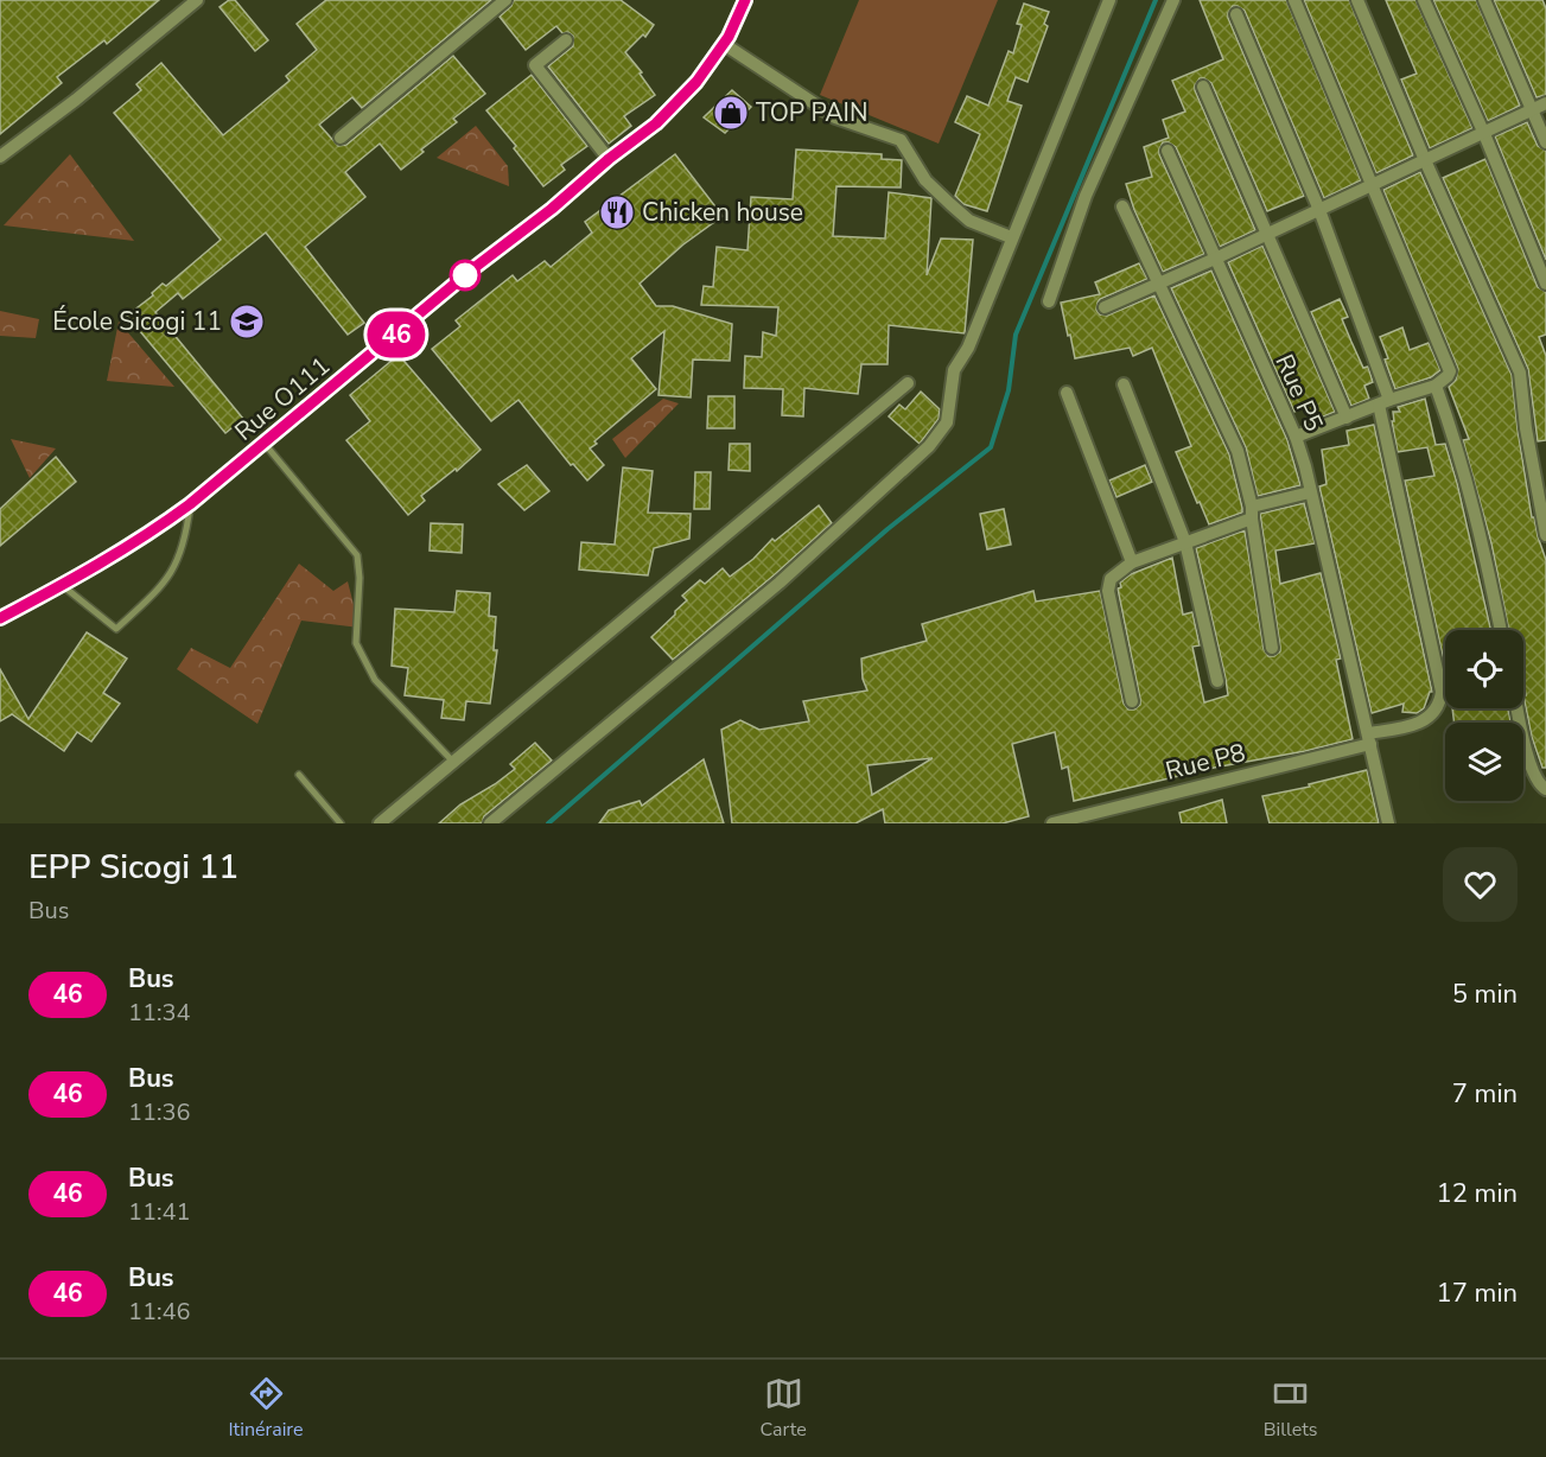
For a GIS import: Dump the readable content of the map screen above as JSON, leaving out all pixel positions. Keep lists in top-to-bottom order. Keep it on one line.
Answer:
{"streets":{"street":["Rue P5","Rue O111","Rue P8"]},"crossings":[["Rue P5","Rue P8"]],"places":{"shop":["TOP PAIN"],"restaurant":["Chicken house"],"school or university":["École Sicogi 11"]},"lines":["bus line 46"],"page":{"on_map":"46","heading":["EPP Sicogi 11","Bus"],"list":[{"mark":"46","name":"Bus","note":"11:34","value":"5 min"},{"mark":"46","name":"Bus","note":"11:36","value":"7 min"},{"mark":"46","name":"Bus","note":"11:41","value":"12 min"},{"mark":"46","name":"Bus","note":"11:46","value":"17 min"}],"tabs":["Itinéraire","Carte","Billets"]}}
